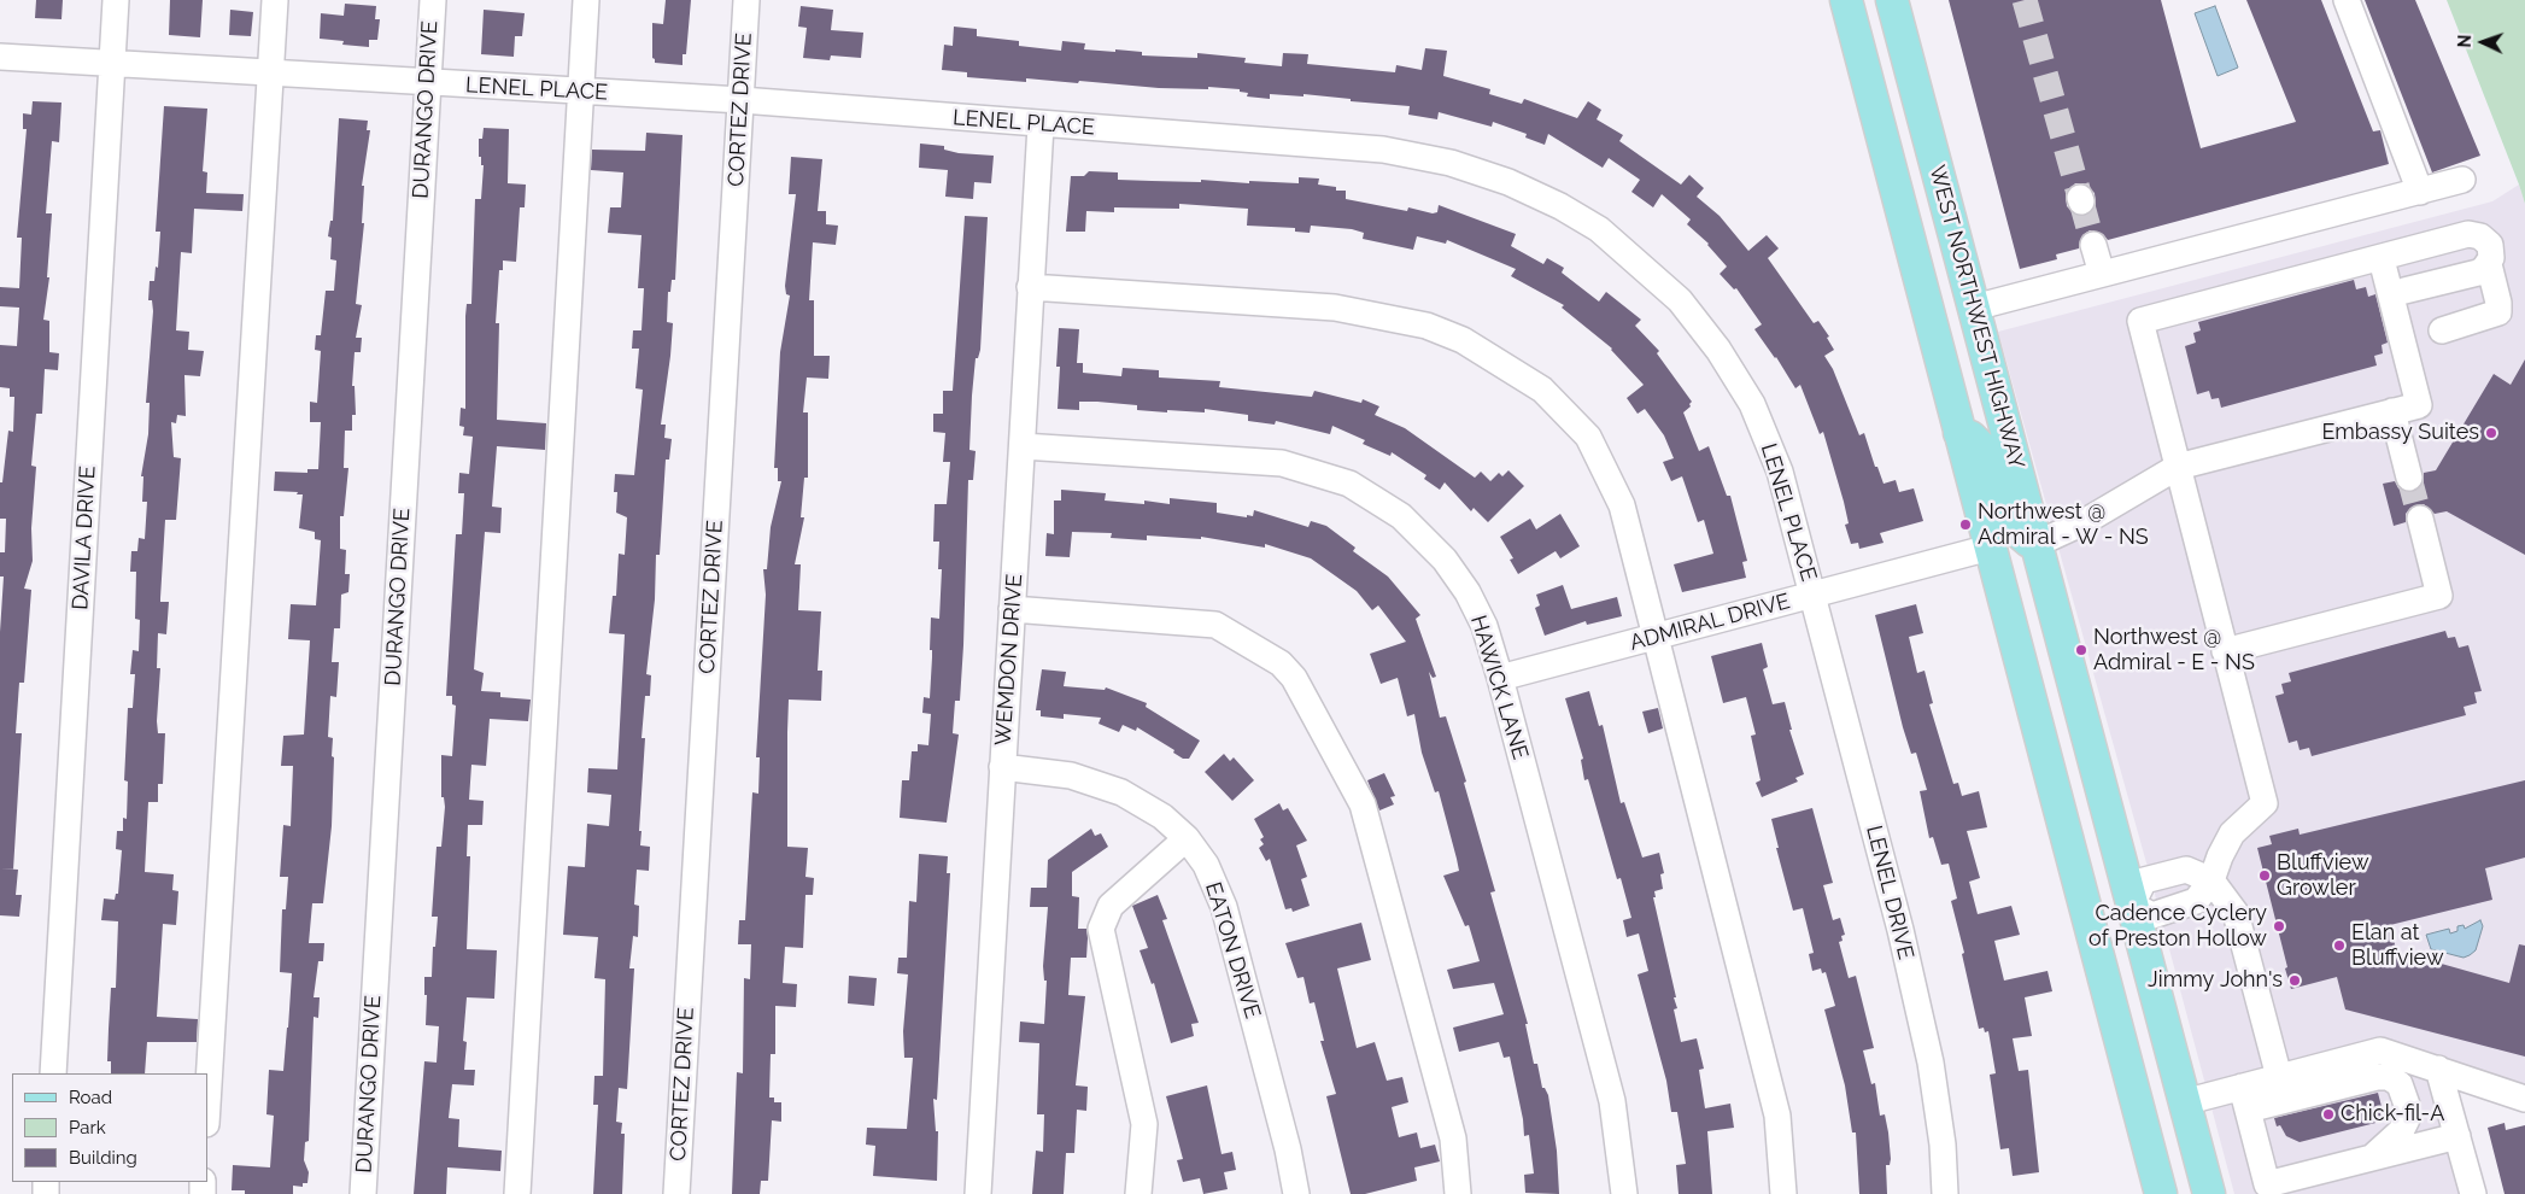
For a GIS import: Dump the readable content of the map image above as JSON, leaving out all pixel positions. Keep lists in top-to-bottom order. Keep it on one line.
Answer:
{"streets":{"main road":["WEST NORTHWEST HIGHWAY"],"street":["LENEL PLACE","DURANGO DRIVE","CORTEZ DRIVE","DAVILA DRIVE","ADMIRAL DRIVE","WEMDON DRIVE","HAWICK LANE","LENEL DRIVE","EATON DRIVE"]},"crossings":[["LENEL PLACE","DURANGO DRIVE"],["LENEL PLACE","CORTEZ DRIVE"],["LENEL PLACE","DAVILA DRIVE"],["LENEL PLACE","ADMIRAL DRIVE"],["LENEL PLACE","WEMDON DRIVE"],["LENEL PLACE","LENEL DRIVE"],["WEST NORTHWEST HIGHWAY","ADMIRAL DRIVE"],["ADMIRAL DRIVE","HAWICK LANE"],["ADMIRAL DRIVE","LENEL DRIVE"],["WEMDON DRIVE","HAWICK LANE"],["WEMDON DRIVE","EATON DRIVE"]],"places":["Embassy Suites","Northwest @ Admiral - W - NS","Northwest @ Admiral - E - NS","Bluffview Growler","Cadence Cyclery of Preston Hollow","Elan at Bluffview","Jimmy John's","Chick-fil-A"],"legend":["Road","Park","Building"],"north":"left"}
